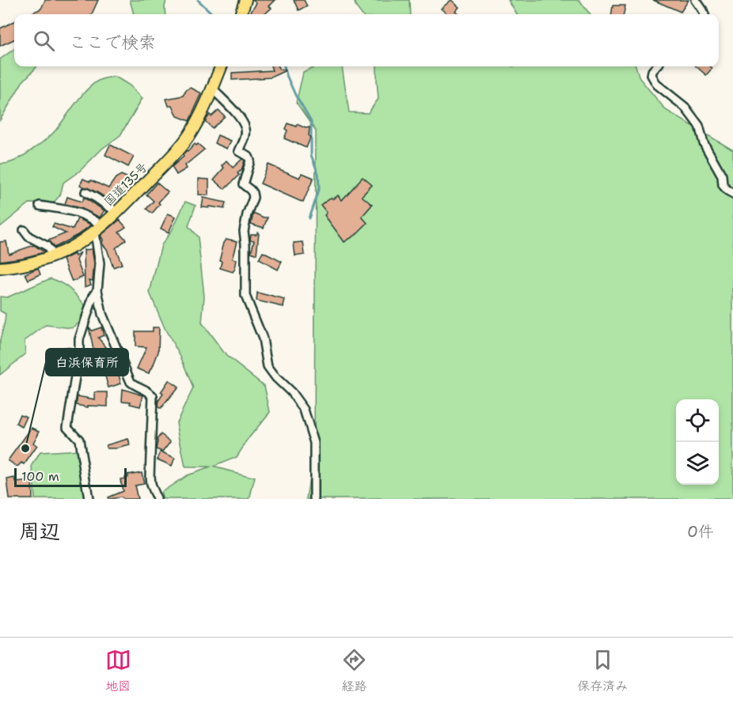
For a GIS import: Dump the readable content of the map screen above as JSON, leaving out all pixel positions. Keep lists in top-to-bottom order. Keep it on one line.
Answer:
{"streets":{"highway":["国道135号"]},"places":["白浜保育所"],"scale_bar":"100 m","page":{"search":"ここで検索","scale":"100 m","heading":["周辺","0件"],"nav":["地図","経路","保存済み"]}}
